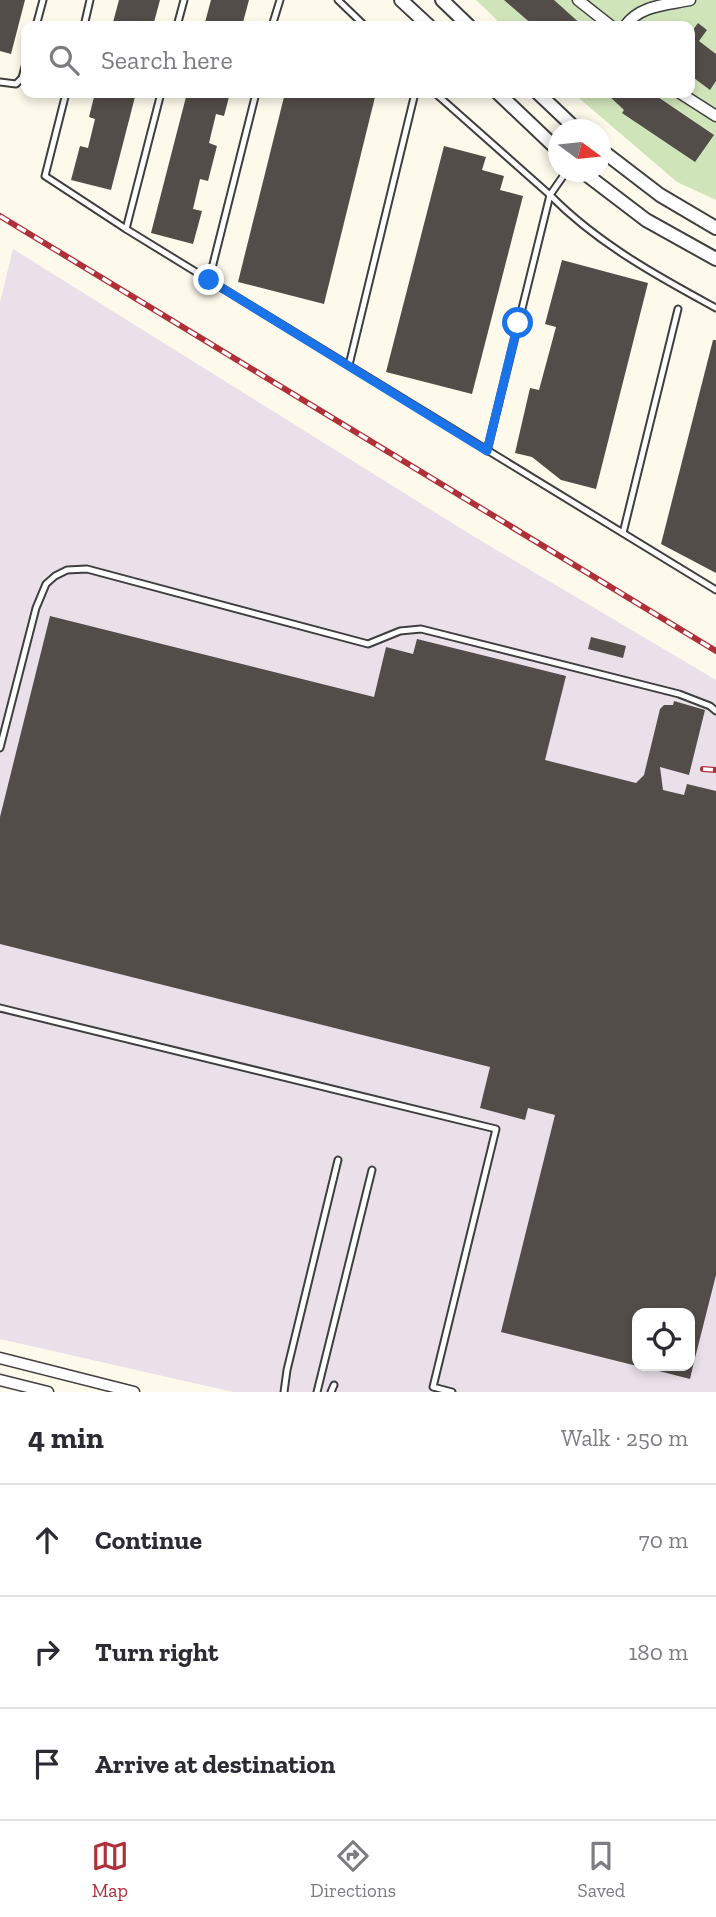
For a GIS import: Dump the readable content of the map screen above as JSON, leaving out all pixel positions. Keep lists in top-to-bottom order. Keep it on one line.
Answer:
{"north":"right","page":{"search":"Search here","heading":["4 min","Walk · 250 m"],"list":[["Continue","70 m"],["Turn right","180 m"],"Arrive at destination"],"nav":["Map","Directions","Saved"]}}
